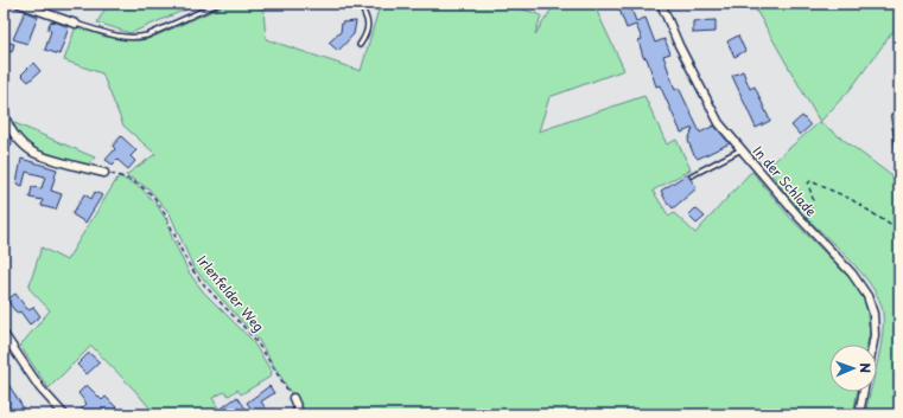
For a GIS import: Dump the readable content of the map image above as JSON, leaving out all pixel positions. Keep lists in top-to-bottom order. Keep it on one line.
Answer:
{"streets":{"street":["In der Schlade"],"path":["Irlenfelder Weg"]},"north":"right"}
